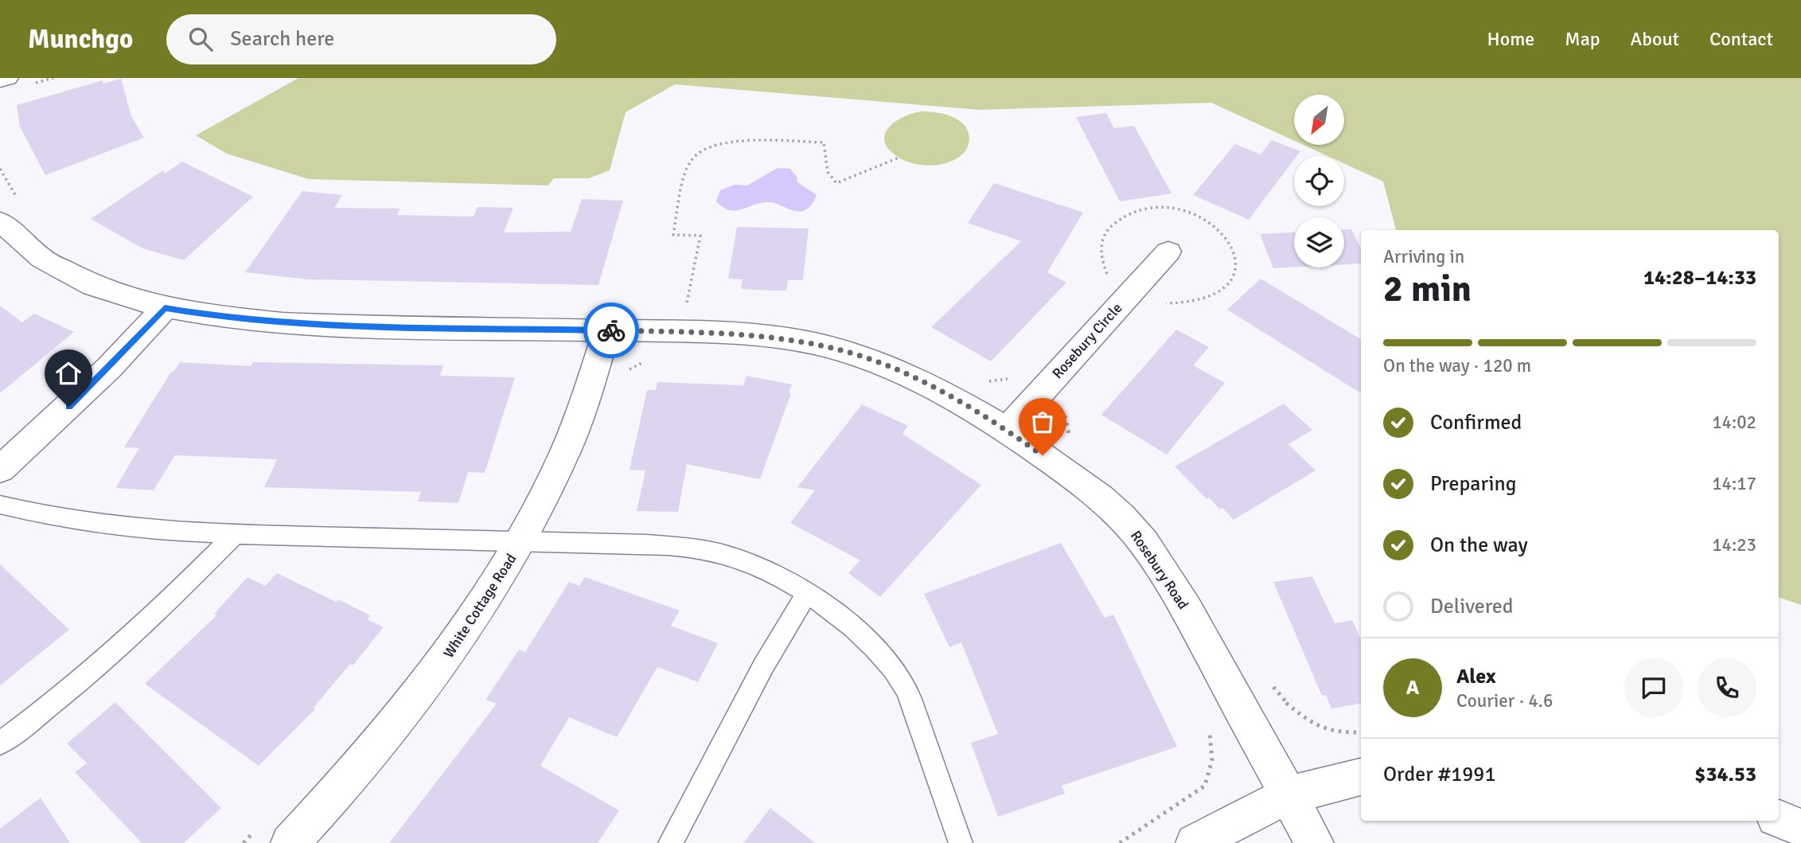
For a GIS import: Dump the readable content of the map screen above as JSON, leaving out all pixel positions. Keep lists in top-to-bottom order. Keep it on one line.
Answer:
{"streets":{"street":["Rosebury Circle","Rosebury Road","White Cottage Road"]},"crossings":[["Rosebury Circle","Rosebury Road"],["Rosebury Road","White Cottage Road"]],"north":"bottom left","page":{"header":"Munchgo","search":"Search here","nav":["Home","Map","About","Contact"],"heading":["2 min","Arriving in","14:28–14:33"],"panel":["Alex","Courier · 4.6","Order #1991","$34.53"],"bar":"On the way · 120 m","list":[["Confirmed","14:02"],["Preparing","14:17"],["On the way","14:23"],"Delivered"],"round":"A"}}
